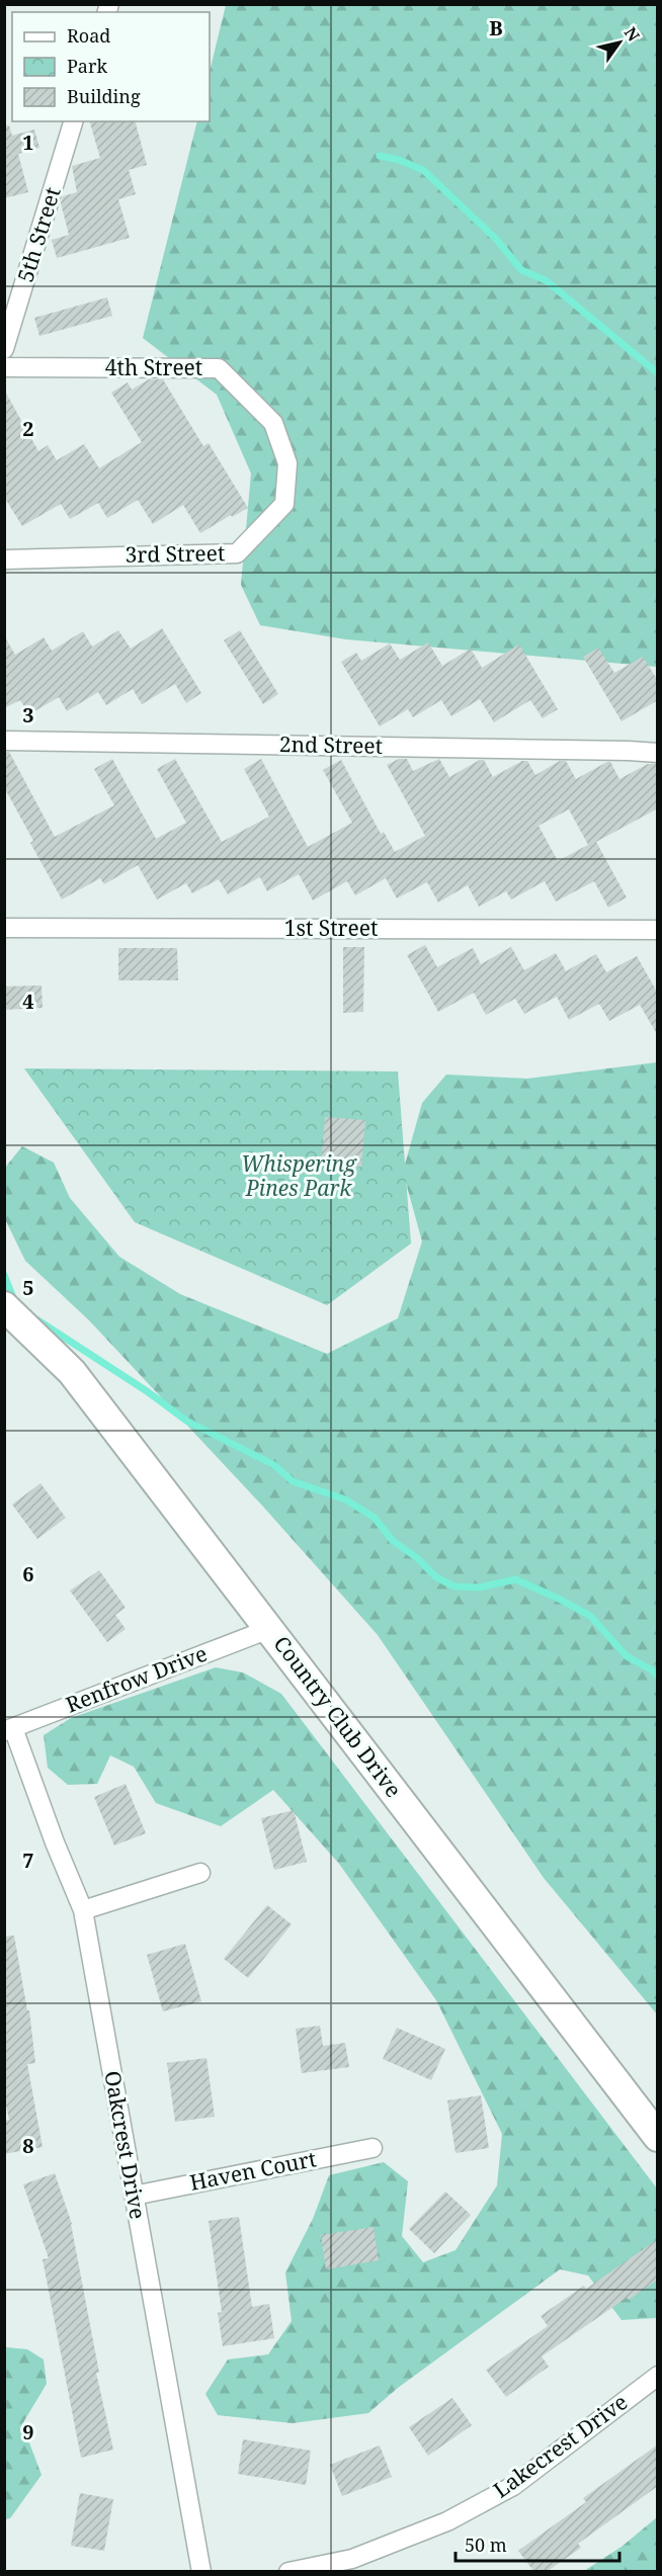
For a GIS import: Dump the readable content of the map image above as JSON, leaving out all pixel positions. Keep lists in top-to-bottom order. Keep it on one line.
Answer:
{"streets":{"main road":["Country Club Drive"],"street":["5th Street","4th Street","3rd Street","2nd Street","1st Street","Renfrow Drive","Oakcrest Drive","Haven Court","Lakecrest Drive"]},"crossings":[["4th Street","3rd Street"],["Renfrow Drive","Country Club Drive"],["Renfrow Drive","Oakcrest Drive"],["Oakcrest Drive","Haven Court"]],"parks":["Whispering Pines Park"],"legend":["Road","Park","Building"],"scale_bar":"50 m","north":"top right","grid":{"columns":["B"],"rows":["1","2","3","4","5","6","7","8","9"]}}
